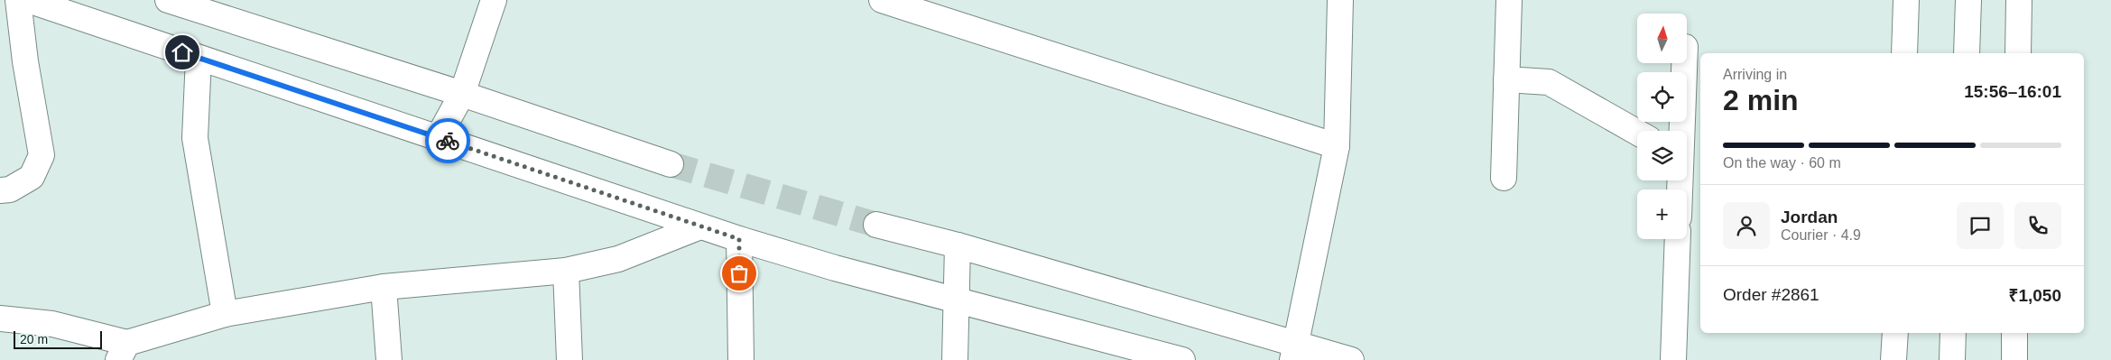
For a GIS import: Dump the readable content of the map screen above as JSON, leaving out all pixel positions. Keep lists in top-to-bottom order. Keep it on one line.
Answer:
{"scale_bar":"20 m","north":"top","page":{"map_buttons":"+","heading":["2 min","Arriving in","15:56–16:01"],"panel":["Jordan","Courier · 4.9","Order #2861","₹1,050"],"bar":"On the way · 60 m","scale":"20 m"}}
